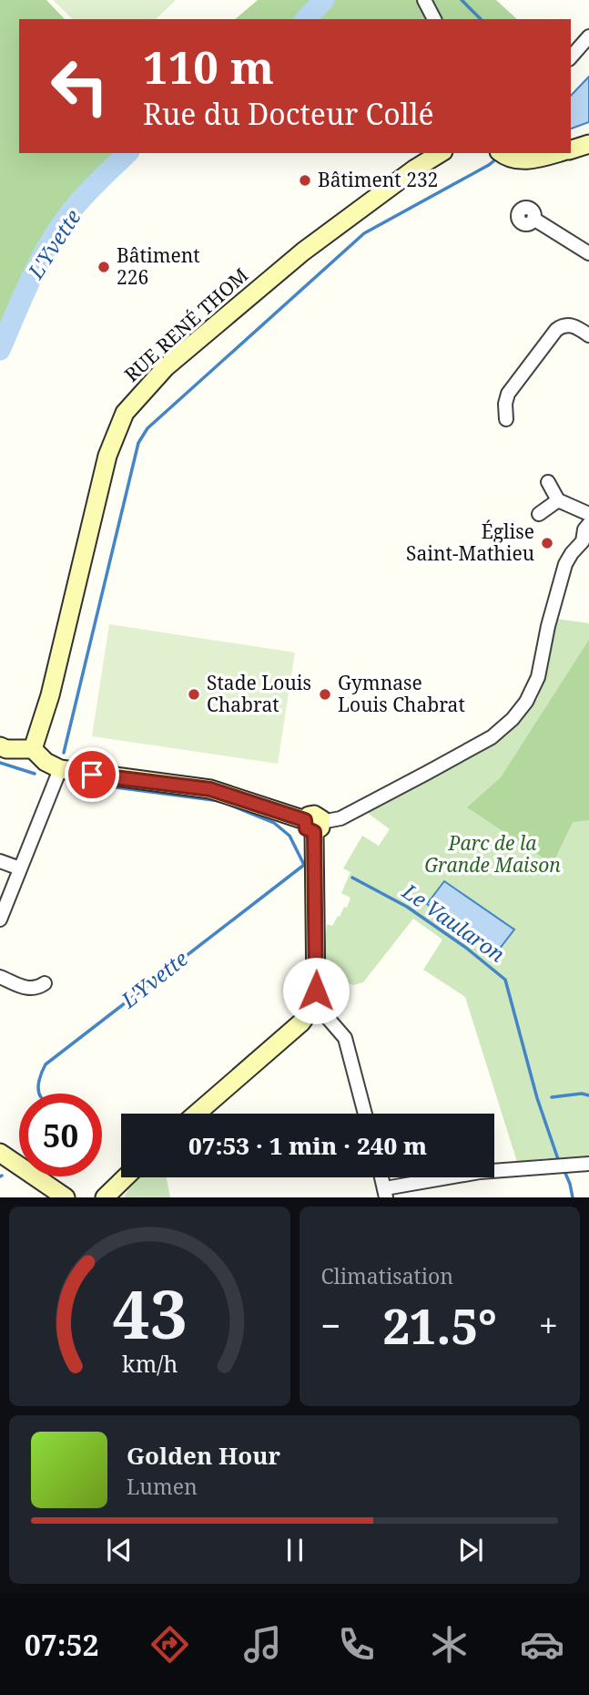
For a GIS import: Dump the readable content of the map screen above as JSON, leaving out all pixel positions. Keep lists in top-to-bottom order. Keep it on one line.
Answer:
{"streets":{"main road":["RUE RENÉ THOM"]},"water":["L'Yvette","Le Vaularon"],"parks":["Parc de la Grande Maison"],"places":["Bâtiment 232","Bâtiment 226","Église Saint-Mathieu","Stade Louis Chabrat","Gymnase Louis Chabrat"],"page":{"turn":["110 m","Rue du Docteur Collé"],"limit":"50","trip":"07:53 · 1 min · 240 m","tile":"Climatisation","heat":["−","21.5°","+"],"song":["Golden Hour","Lumen"],"tabs":"07:52","gauge":["43","km/h"]}}
